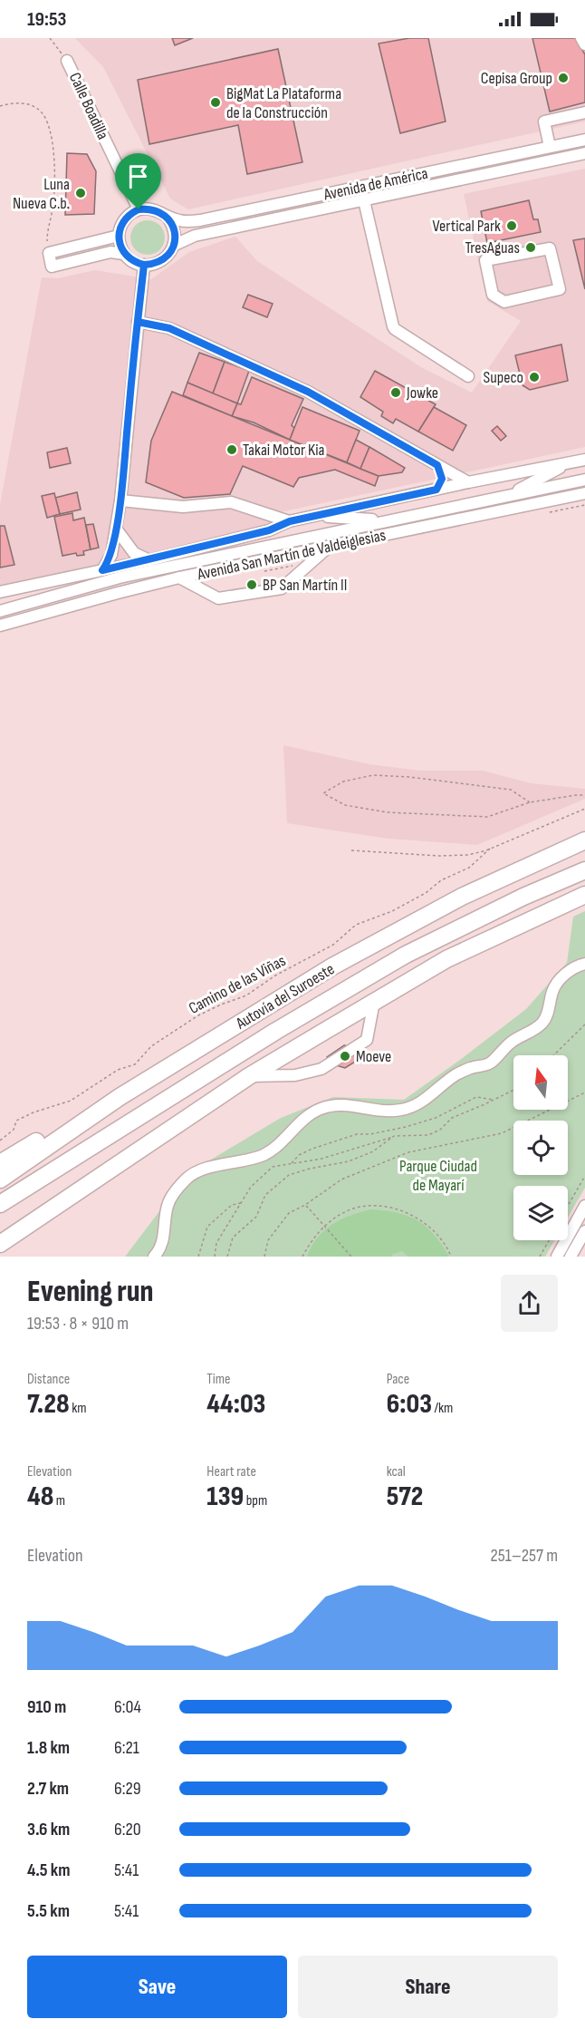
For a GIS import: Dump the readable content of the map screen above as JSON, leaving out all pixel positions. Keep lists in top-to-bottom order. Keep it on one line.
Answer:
{"streets":{"highway":["Autovía del Suroeste"],"street":["Calle Boadilla","Avenida de América","Avenida San Martín de Valdeiglesias"],"path":["Camino de las Viñas"]},"crossings":[["Calle Boadilla","Avenida de América"]],"parks":["Parque Ciudad de Mayarí"],"places":["Cepisa Group","BigMat La Plataforma de la Construcción","Luna Nueva C.b.","Vertical Park","TresAguas","Supeco","Jowke","Takai Motor Kia","BP San Martín II","Moeve"],"north":"top","page":{"status":"19:53","heading":["Evening run","19:53 · 8 × 910 m"],"stats":[["Distance","7.28 km"],["Time","44:03"],["Pace","6:03 /km"],["Elevation","48 m"],["Heart rate","139 bpm"],["kcal","572"]],"chart":["Elevation","251–257 m"],"list":[{"name":"910 m","note":"6:04"},{"name":"1.8 km","note":"6:21"},{"name":"2.7 km","note":"6:29"},{"name":"3.6 km","note":"6:20"},{"name":"4.5 km","note":"5:41"},{"name":"5.5 km","note":"5:41"}],"buttons":["Save","Share"]}}
